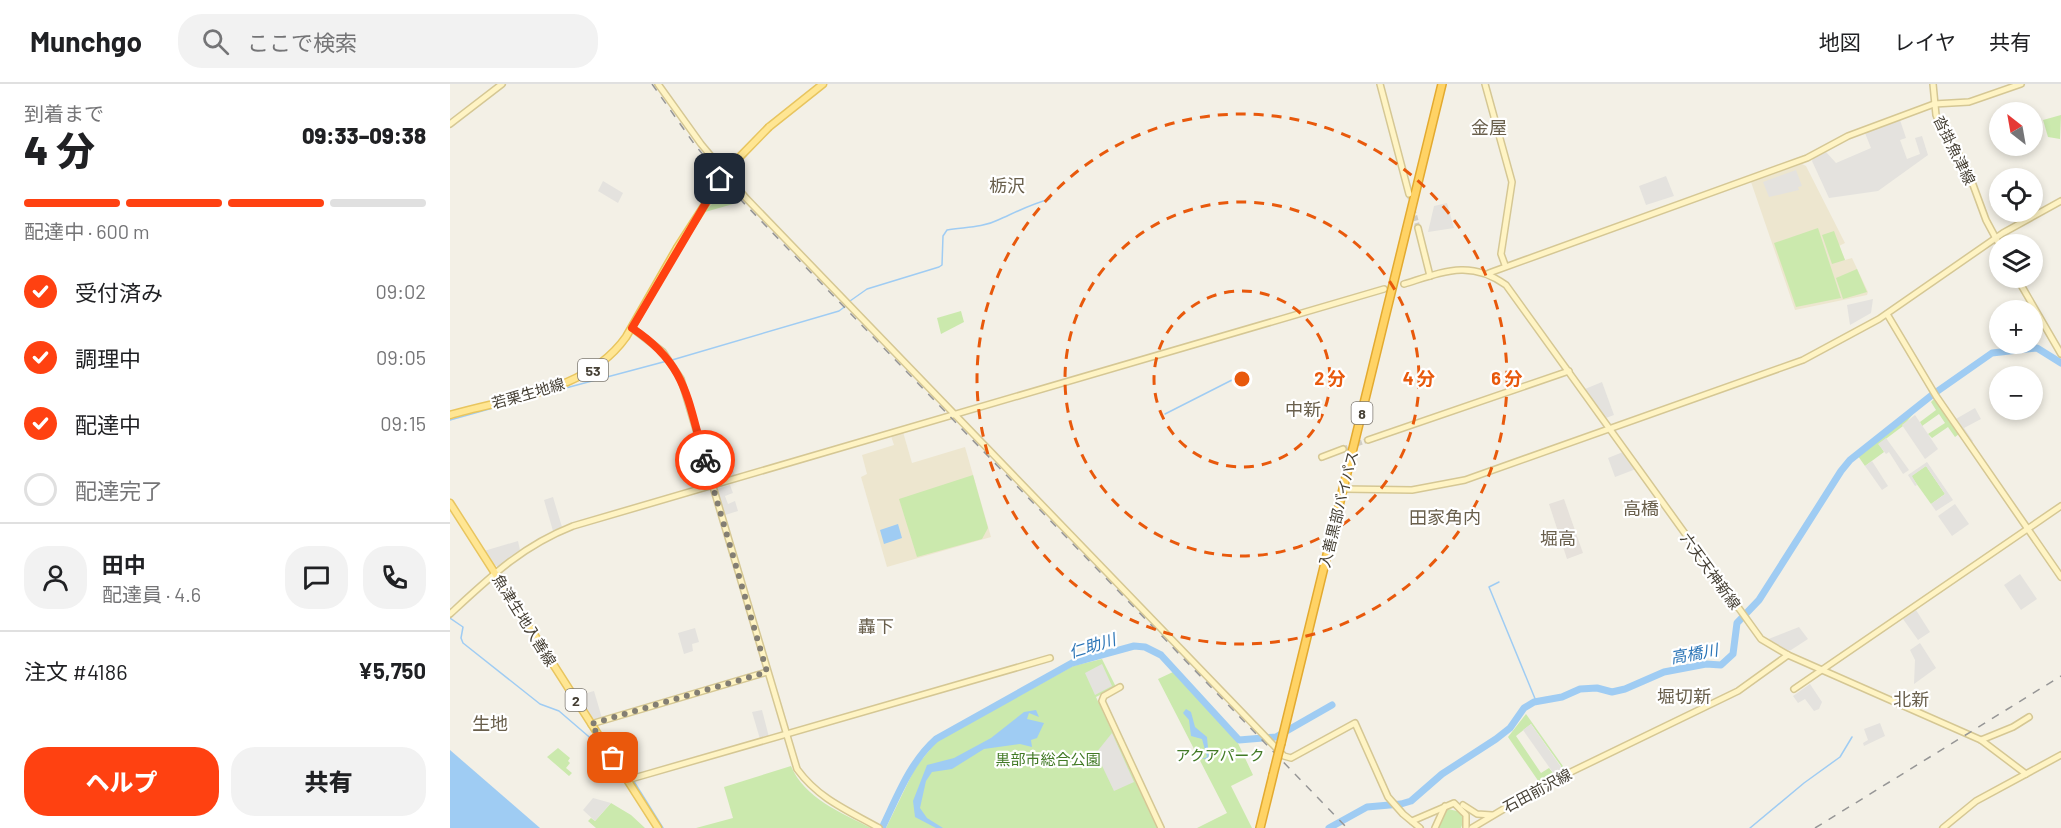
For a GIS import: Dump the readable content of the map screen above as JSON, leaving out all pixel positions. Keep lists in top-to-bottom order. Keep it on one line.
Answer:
{"streets":{"highway":["8","入善黒部バイパス"],"main road":["53","若栗生地線","魚津生地入善線","2"],"street":["沓掛魚津線","六天天神新線","石田前沢線"]},"crossings":[["六天天神新線","石田前沢線"]],"districts":["金屋","栃沢","中新","高橋","田家角内","堀高","轟下","堀切新","北新","生地"],"water":["仁助川","高橋川"],"parks":["アクアパーク","黒部市総合公園"],"north":"top left","page":{"header":"Munchgo","search":"ここで検索","nav":["地図","レイヤ","共有"],"heading":["4 分","到着まで","09:33–09:38"],"panel":["田中","配達員 · 4.6","注文 #4186","¥5,750"],"map_buttons":["+","−"],"bar":"配達中 · 600 m","list":[["受付済み","09:02"],["調理中","09:05"],["配達中","09:15"],"配達完了"],"buttons":["ヘルプ","共有"]},"rings":["2 分","4 分","6 分"]}
